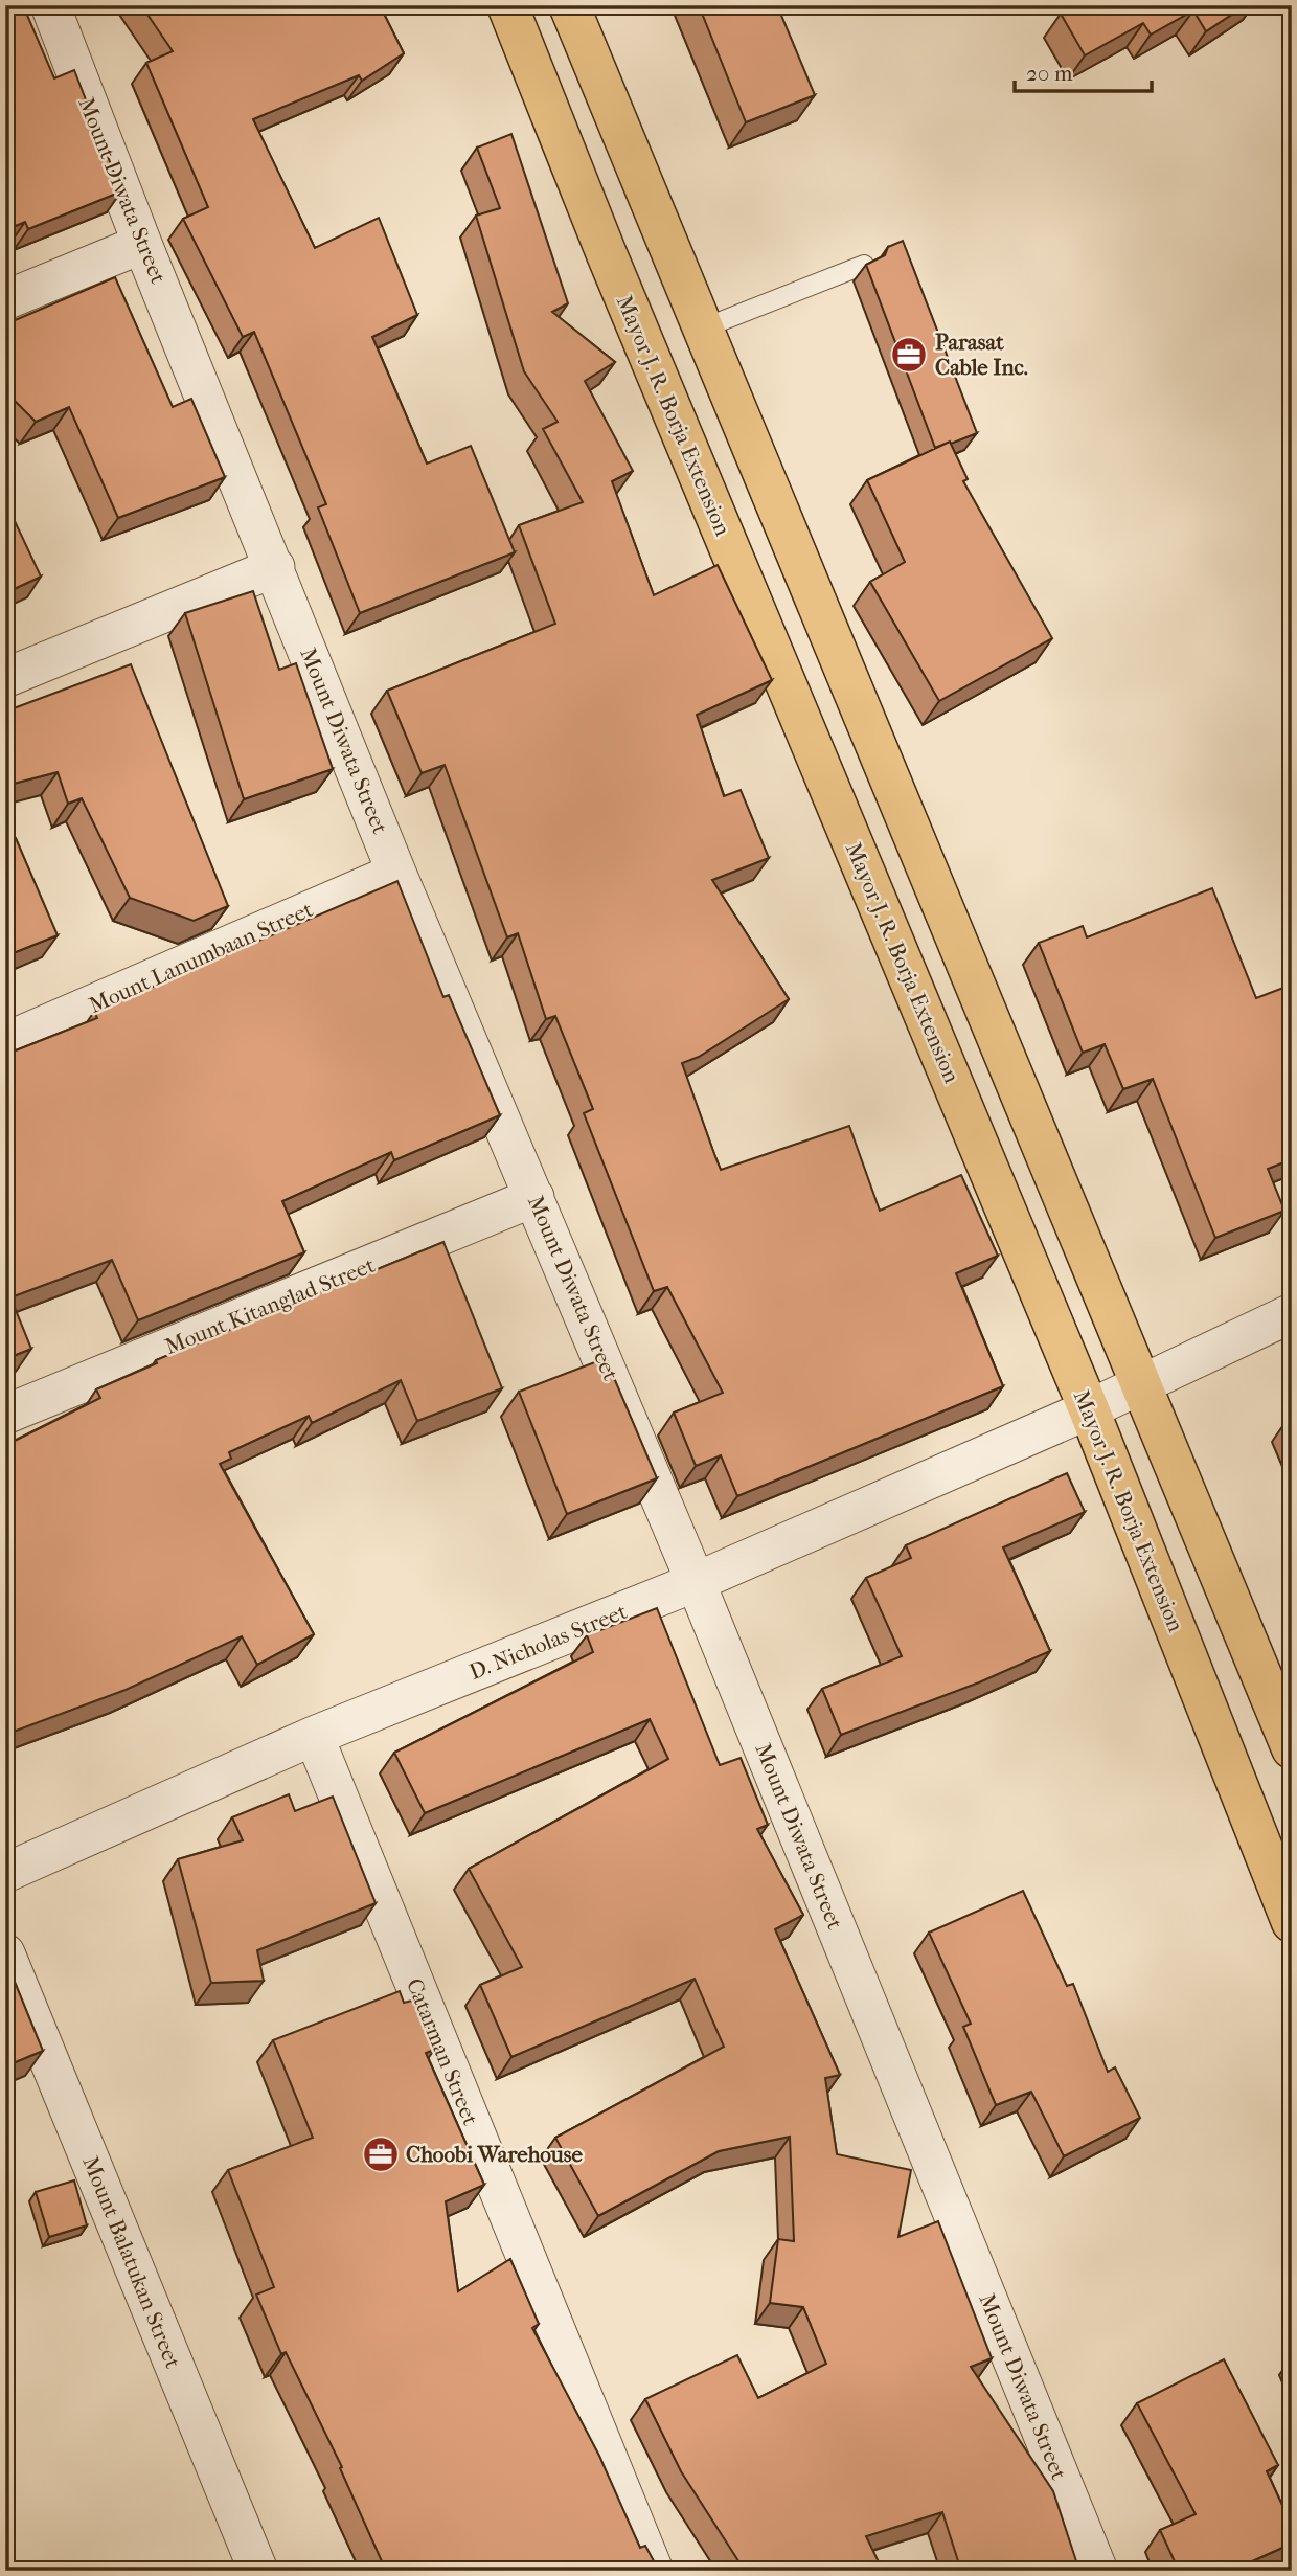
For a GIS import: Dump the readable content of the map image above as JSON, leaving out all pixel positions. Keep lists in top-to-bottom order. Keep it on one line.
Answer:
{"streets":{"main road":["Mayor J. R. Borja Extension"],"street":["Mount Diwata Street","Mount Lanumbaan Street","Mount Kitanglad Street","D. Nicholas Street","Catarman Street","Mount Balatukan Street"]},"crossings":[["Mount Diwata Street","Mount Lanumbaan Street"],["Mount Diwata Street","Mount Kitanglad Street"],["Mount Diwata Street","D. Nicholas Street"],["Mayor J. R. Borja Extension","D. Nicholas Street"],["D. Nicholas Street","Catarman Street"]],"places":{"office":["Parasat Cable Inc.","Choobi Warehouse"]},"scale_bar":"20 m"}
